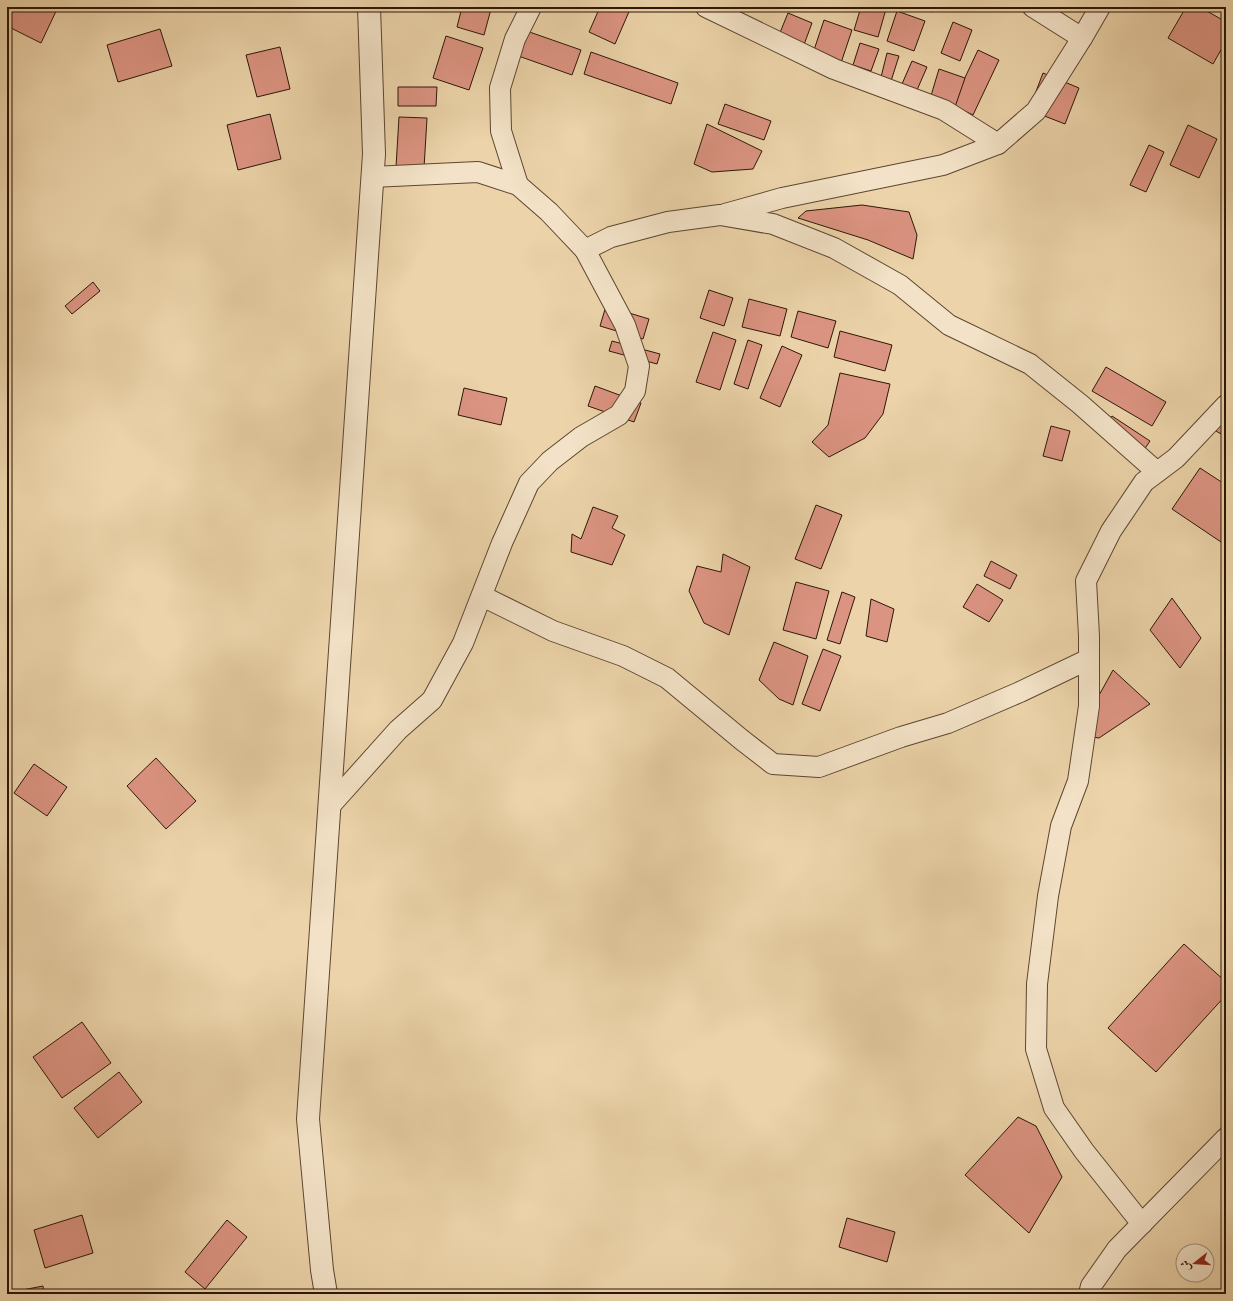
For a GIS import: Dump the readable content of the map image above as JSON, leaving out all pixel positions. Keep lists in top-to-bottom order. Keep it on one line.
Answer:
{"north":"left"}
